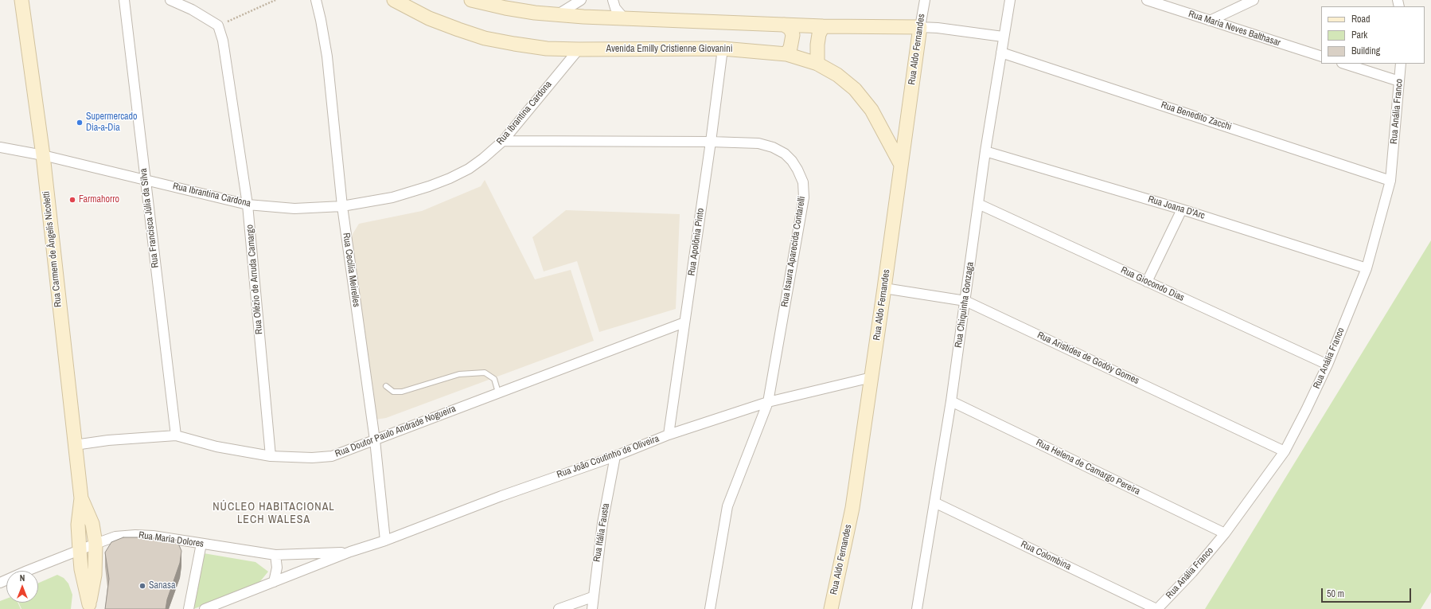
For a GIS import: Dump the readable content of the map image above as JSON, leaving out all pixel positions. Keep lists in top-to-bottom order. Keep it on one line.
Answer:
{"streets":{"street":["Rua Maria Neves Balthasar","Avenida Emilly Cristienne Giovanini","Rua Aldo Fernandes","Rua Anália Franco","Rua Ibrantina Cardona","Rua Benedito Zacchi","Rua Joana D'Arc","Rua Francisca Júlia da Silva","Rua Apolônia Pinto","Rua Carmem de Ângelis Nicoletti","Rua Isaura Aparecida Contarelli","Rua Cecília Meirelles","Rua Olézio de Arruda Camargo","Rua Giocondo Dias","Rua Chiquinha Gonzaga","Rua Aristides de Godóy Gomes","Rua Doutor Paulo Andrade Nogueira","Rua João Coutinho de Oliveira","Rua Helena de Camargo Pereira","Rua Itália Fausta","Rua Maria Dolores","Rua Colombina"]},"crossings":[["Avenida Emilly Cristienne Giovanini","Rua Aldo Fernandes"],["Avenida Emilly Cristienne Giovanini","Rua Ibrantina Cardona"],["Avenida Emilly Cristienne Giovanini","Rua Apolônia Pinto"],["Rua Aldo Fernandes","Rua Aristides de Godóy Gomes"],["Rua Aldo Fernandes","Rua João Coutinho de Oliveira"],["Rua Anália Franco","Rua Benedito Zacchi"],["Rua Anália Franco","Rua Joana D'Arc"],["Rua Anália Franco","Rua Giocondo Dias"],["Rua Anália Franco","Rua Aristides de Godóy Gomes"],["Rua Anália Franco","Rua Helena de Camargo Pereira"],["Rua Anália Franco","Rua Colombina"],["Rua Ibrantina Cardona","Rua Francisca Júlia da Silva"],["Rua Ibrantina Cardona","Rua Carmem de Ângelis Nicoletti"],["Rua Ibrantina Cardona","Rua Isaura Aparecida Contarelli"],["Rua Ibrantina Cardona","Rua Cecília Meirelles"],["Rua Ibrantina Cardona","Rua Olézio de Arruda Camargo"],["Rua Benedito Zacchi","Rua Chiquinha Gonzaga"],["Rua Joana D'Arc","Rua Chiquinha Gonzaga"],["Rua Francisca Júlia da Silva","Rua Doutor Paulo Andrade Nogueira"],["Rua Apolônia Pinto","Rua Isaura Aparecida Contarelli"],["Rua Apolônia Pinto","Rua Doutor Paulo Andrade Nogueira"],["Rua Apolônia Pinto","Rua João Coutinho de Oliveira"],["Rua Carmem de Ângelis Nicoletti","Rua Doutor Paulo Andrade Nogueira"],["Rua Isaura Aparecida Contarelli","Rua João Coutinho de Oliveira"],["Rua Cecília Meirelles","Rua Doutor Paulo Andrade Nogueira"],["Rua Cecília Meirelles","Rua João Coutinho de Oliveira"],["Rua Olézio de Arruda Camargo","Rua Doutor Paulo Andrade Nogueira"],["Rua Giocondo Dias","Rua Chiquinha Gonzaga"],["Rua Chiquinha Gonzaga","Rua Aristides de Godóy Gomes"],["Rua Chiquinha Gonzaga","Rua Helena de Camargo Pereira"],["Rua Chiquinha Gonzaga","Rua Colombina"],["Rua João Coutinho de Oliveira","Rua Itália Fausta"],["Rua João Coutinho de Oliveira","Rua Maria Dolores"]],"districts":["NÚCLEO HABITACIONAL LECH WALESA"],"places":["Supermercado Dia-a-Dia","Farmahorro","Sanasa"],"legend":["Road","Park","Building"],"scale_bar":"50 m","north":"top"}
